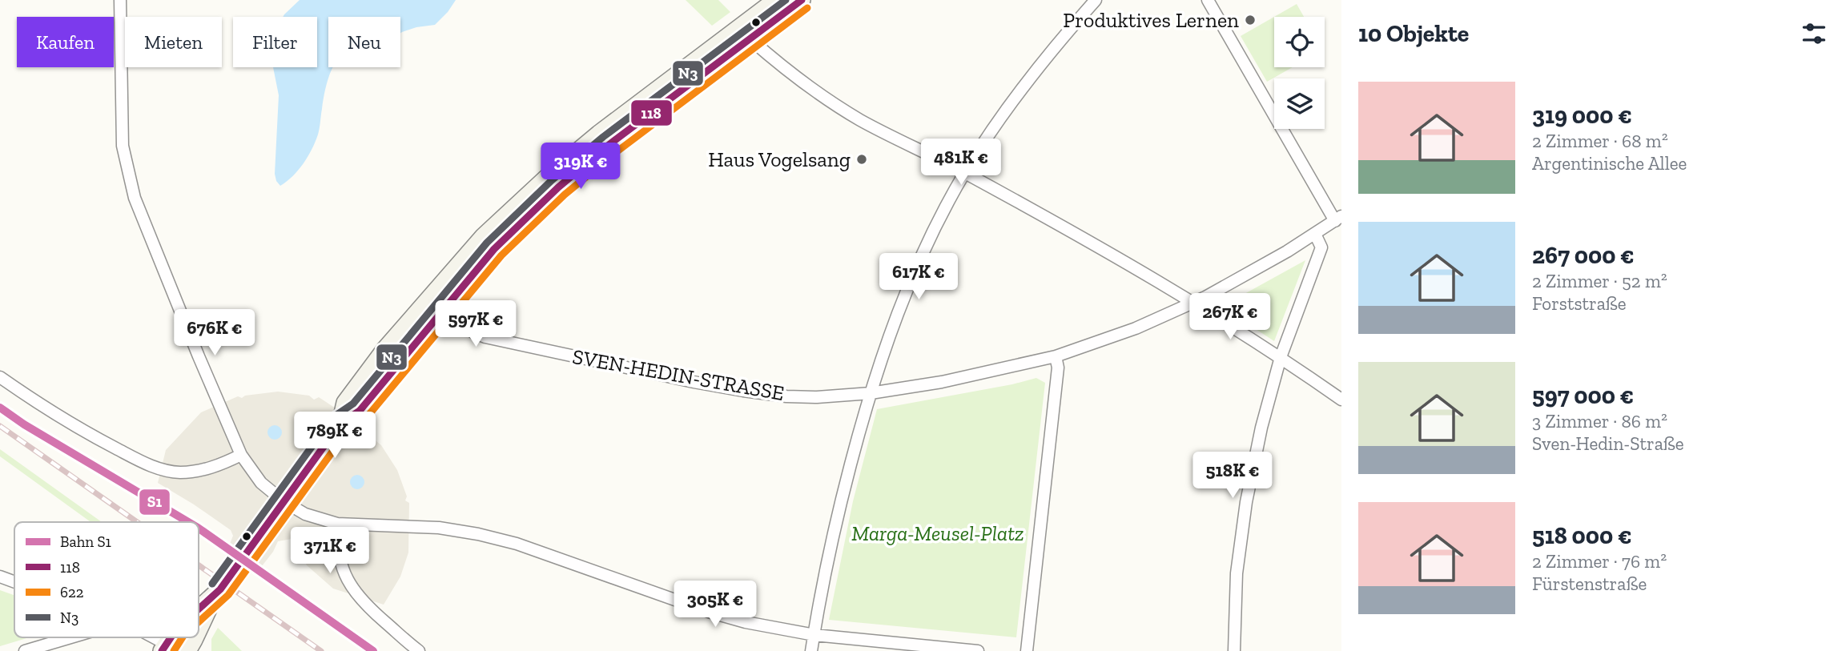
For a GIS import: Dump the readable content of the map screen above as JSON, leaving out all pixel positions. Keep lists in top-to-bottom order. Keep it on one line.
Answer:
{"streets":{"street":["SVEN-HEDIN-STRASSE"]},"parks":["Marga-Meusel-Platz"],"places":["Produktives Lernen","Haus Vogelsang"],"lines":["transit line 118","transit line N3","transit line 622","rail line S1"],"legend":["Bahn S1","118","622","N3"],"page":{"heading":"10 Objekte","chip":["Kaufen","Mieten","Filter","Neu"],"list":[{"name":"319 000 €","note":"2 Zimmer · 68 m² · Argentinische Allee"},{"name":"267 000 €","note":"2 Zimmer · 52 m² · Forststraße"},{"name":"597 000 €","note":"3 Zimmer · 86 m² · Sven-Hedin-Straße"},{"name":"518 000 €","note":"2 Zimmer · 76 m² · Fürstenstraße"}],"price":["481K €","319K €","617K €","267K €","597K €","676K €","789K €","518K €","371K €","305K €"]}}
